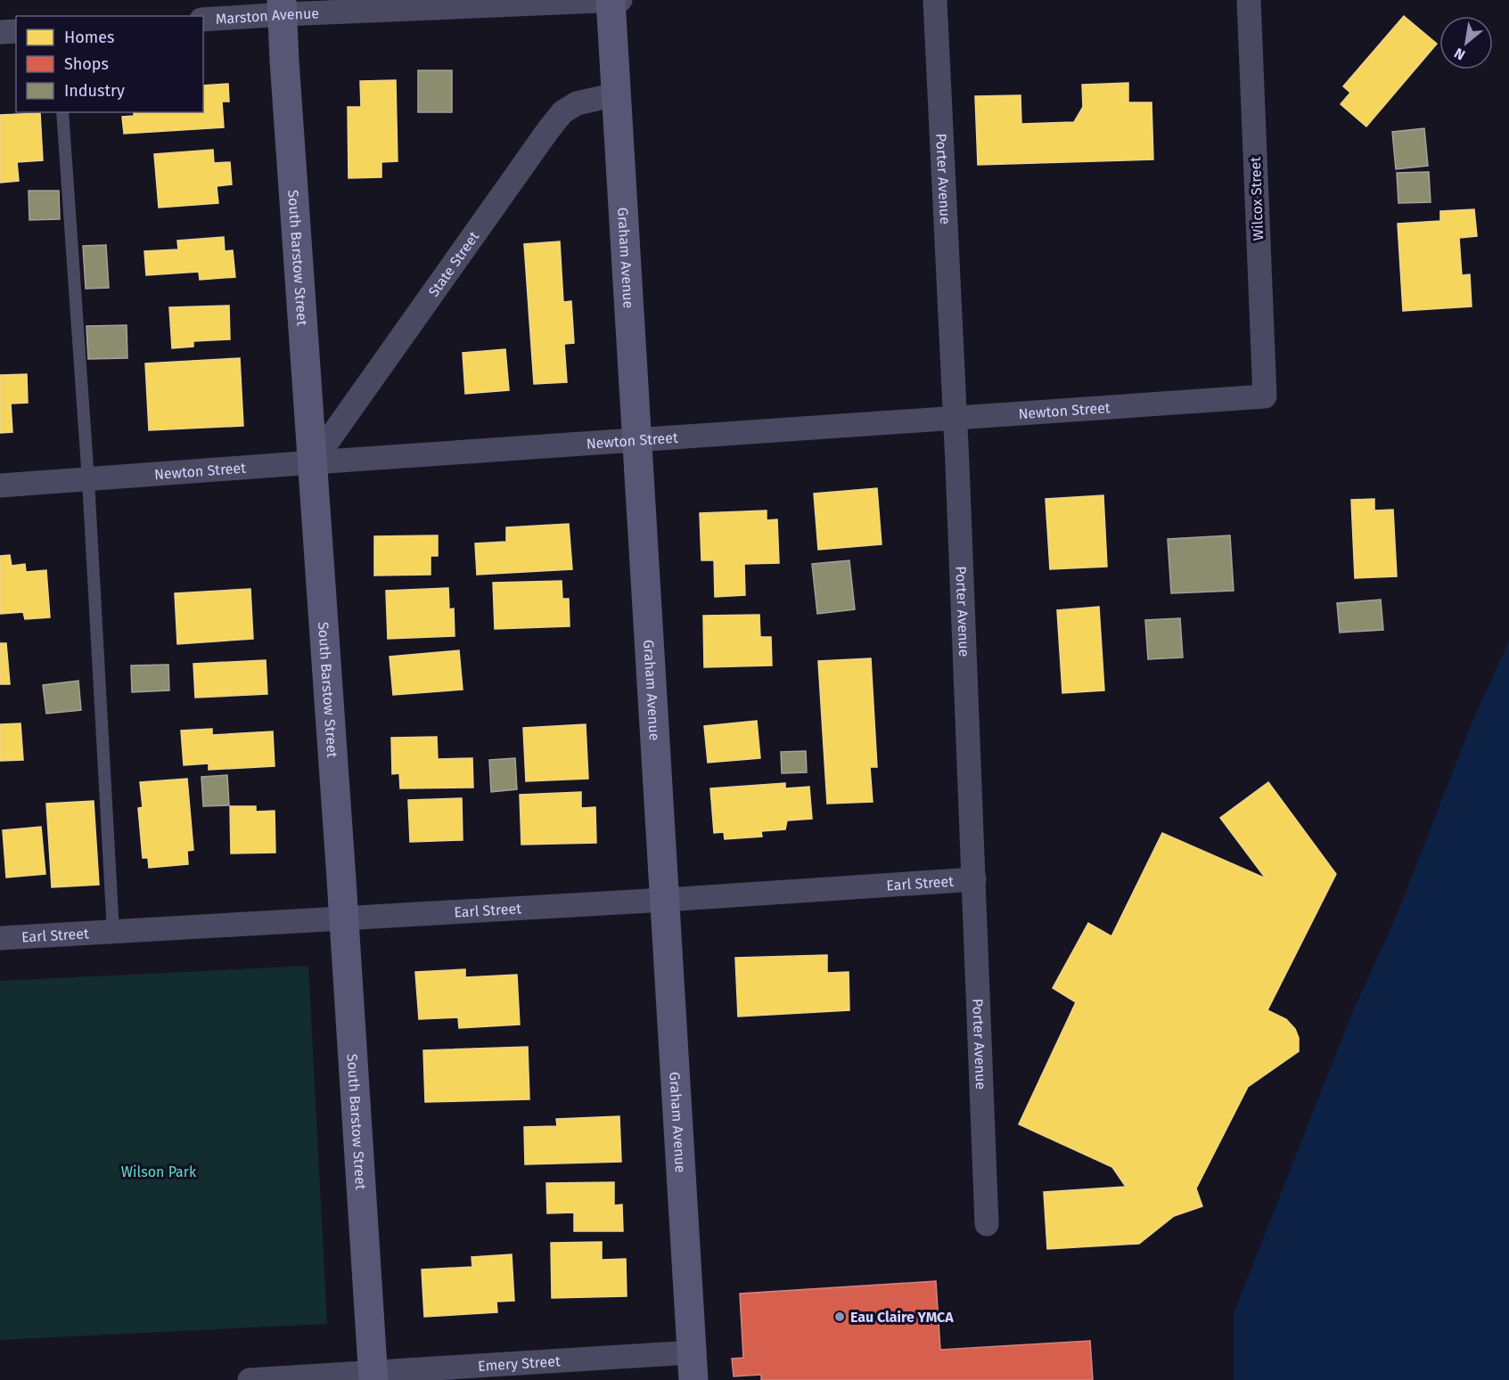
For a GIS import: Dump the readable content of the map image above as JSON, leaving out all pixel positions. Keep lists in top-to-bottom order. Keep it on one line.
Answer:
{"streets":{"street":["Marston Avenue","Porter Avenue","Wilcox Street","Graham Avenue","South Barstow Street","State Street","Newton Street","Earl Street","Emery Street"]},"crossings":[["Marston Avenue","Graham Avenue"],["Marston Avenue","South Barstow Street"],["Porter Avenue","Newton Street"],["Porter Avenue","Earl Street"],["Wilcox Street","Newton Street"],["Graham Avenue","State Street"],["Graham Avenue","Newton Street"],["Graham Avenue","Earl Street"],["Graham Avenue","Emery Street"],["South Barstow Street","State Street"],["South Barstow Street","Newton Street"],["South Barstow Street","Earl Street"],["South Barstow Street","Emery Street"],["State Street","Newton Street"]],"parks":["Wilson Park"],"places":["Eau Claire YMCA"],"legend":["Homes","Shops","Industry"],"north":"bottom left"}
